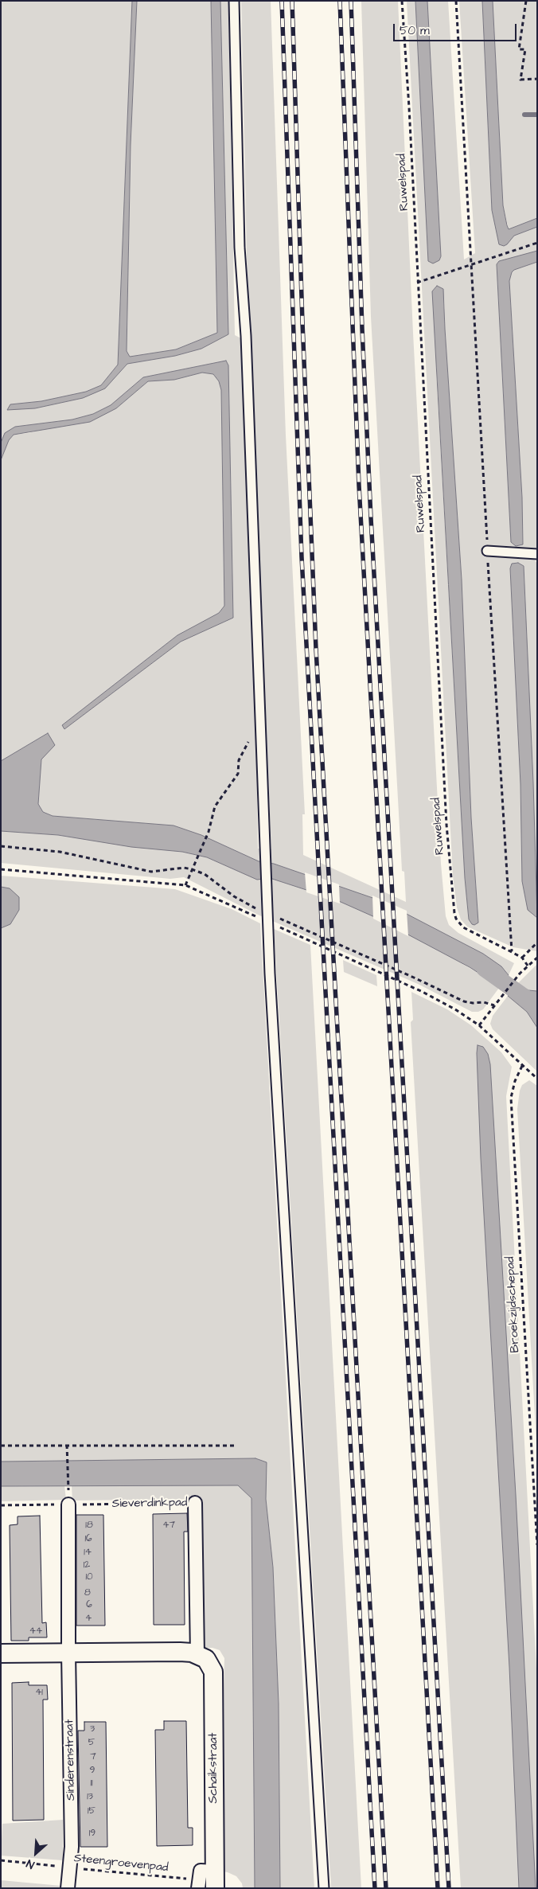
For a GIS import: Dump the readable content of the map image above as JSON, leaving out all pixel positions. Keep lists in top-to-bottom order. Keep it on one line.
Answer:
{"streets":{"street":["Sieverdinkpad","Sinderenstraat","Schaikstraat"],"path":["Ruwelspad","Broekzijdschepad","Steengroevenpad"]},"crossings":[["Sieverdinkpad","Sinderenstraat"],["Sieverdinkpad","Schaikstraat"],["Sinderenstraat","Steengroevenpad"]],"house_numbers":["18","47","16","14","12","10","8","6","4","44","41","3","5","7","9","11","13","15","19"],"scale_bar":"50 m","north":"bottom left"}
